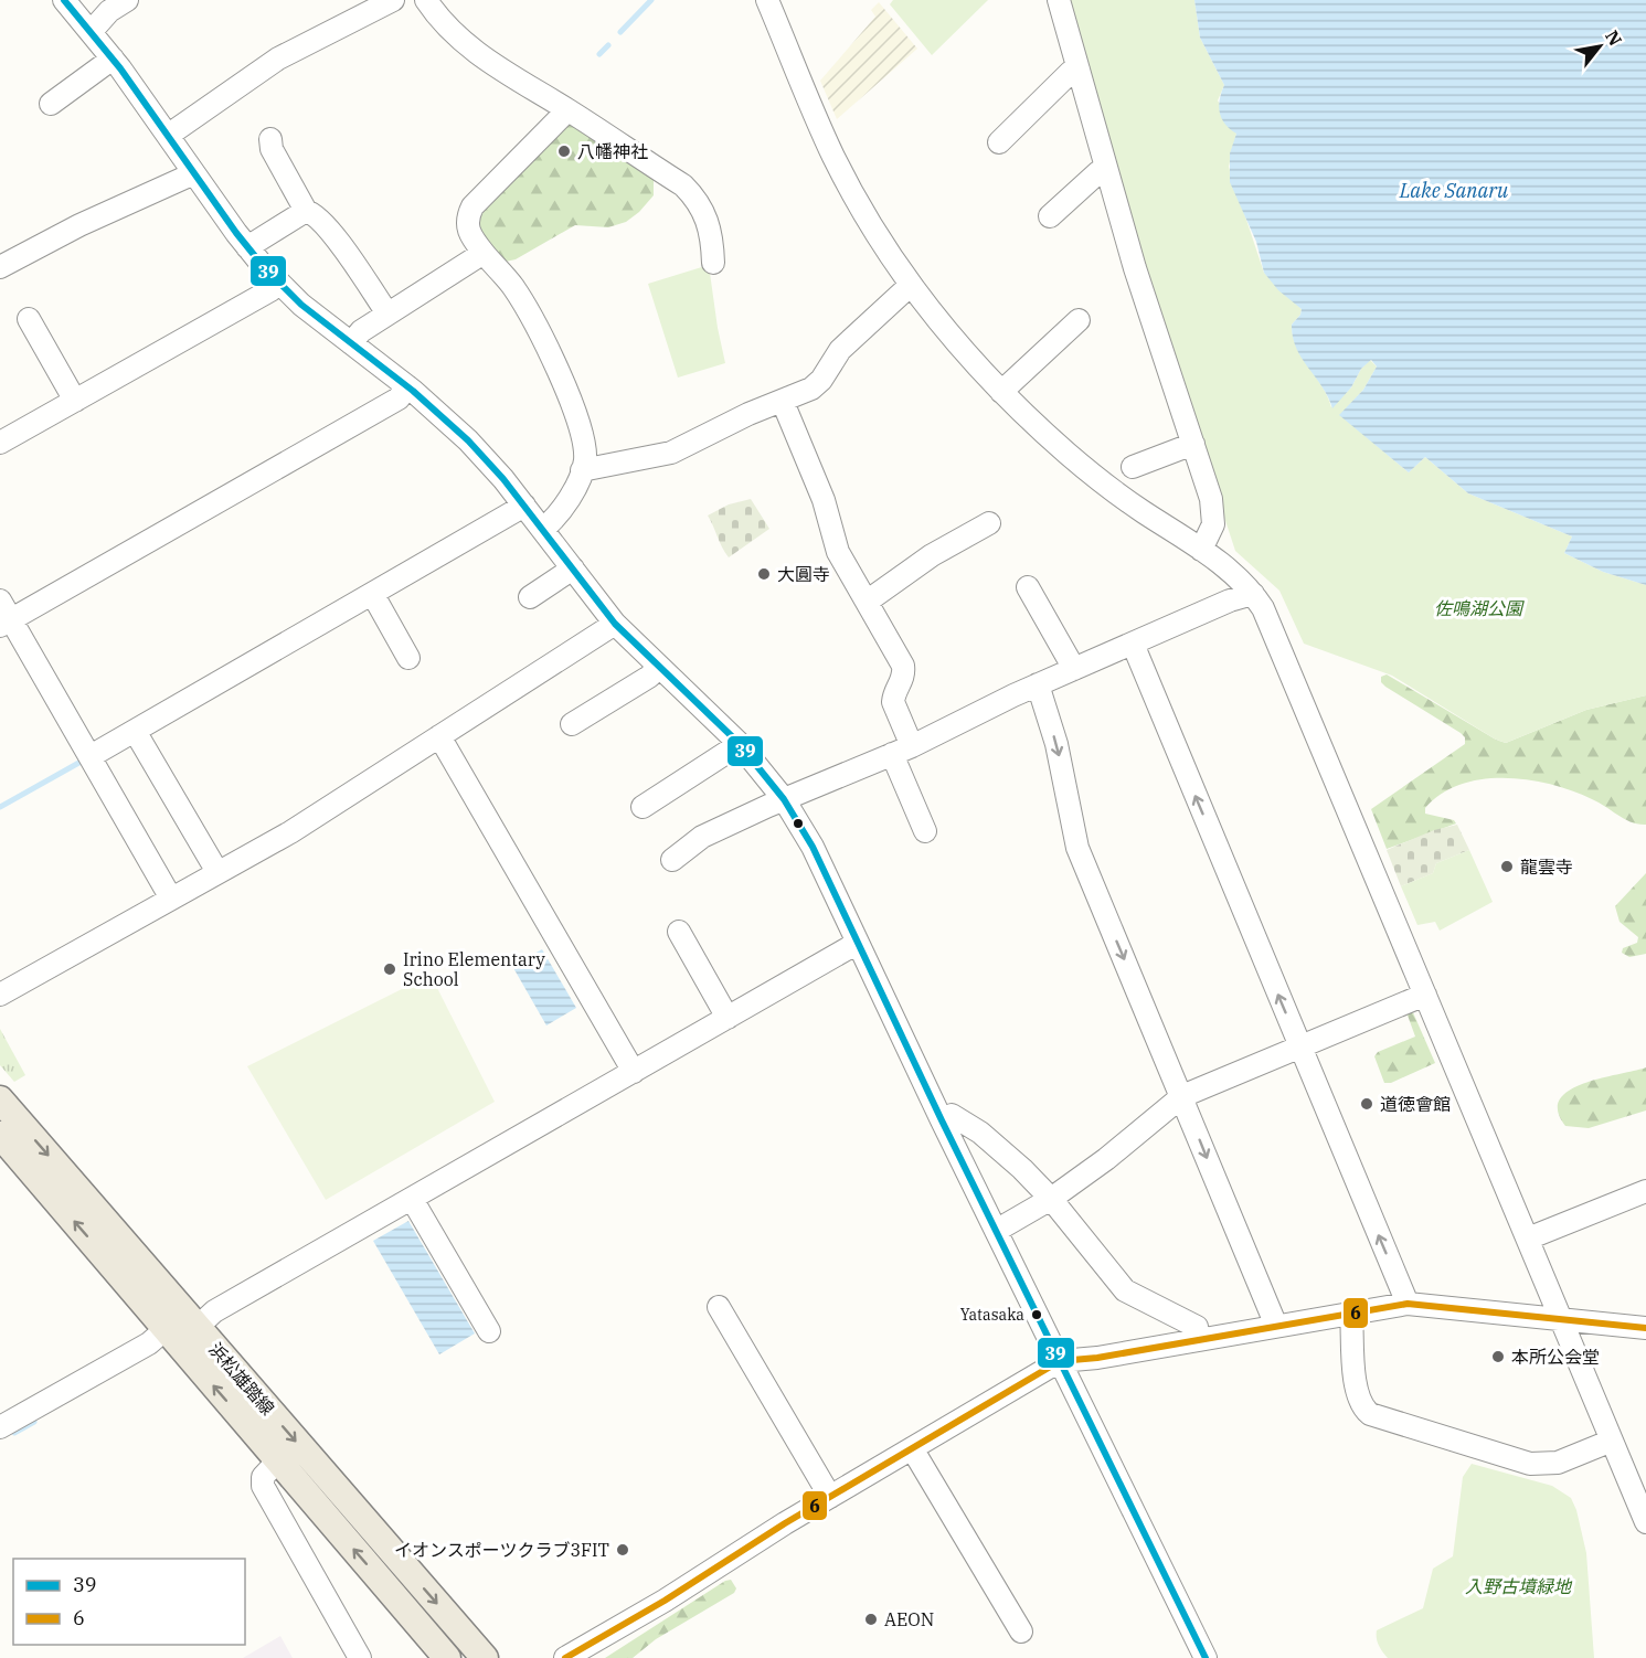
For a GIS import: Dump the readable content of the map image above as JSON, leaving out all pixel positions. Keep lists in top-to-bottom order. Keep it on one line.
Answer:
{"streets":{"main road":["浜松雄踏線"]},"water":["Lake Sanaru"],"parks":["佐鳴湖公園","入野古墳緑地"],"places":["八幡神社","大圓寺","龍雲寺","Irino Elementary School","道徳會館","Yatasaka","本所公会堂","イオンスポーツクラブ3FIT","AEON"],"lines":["transit line 39","transit line 6"],"legend":["39","6"],"north":"top right"}
